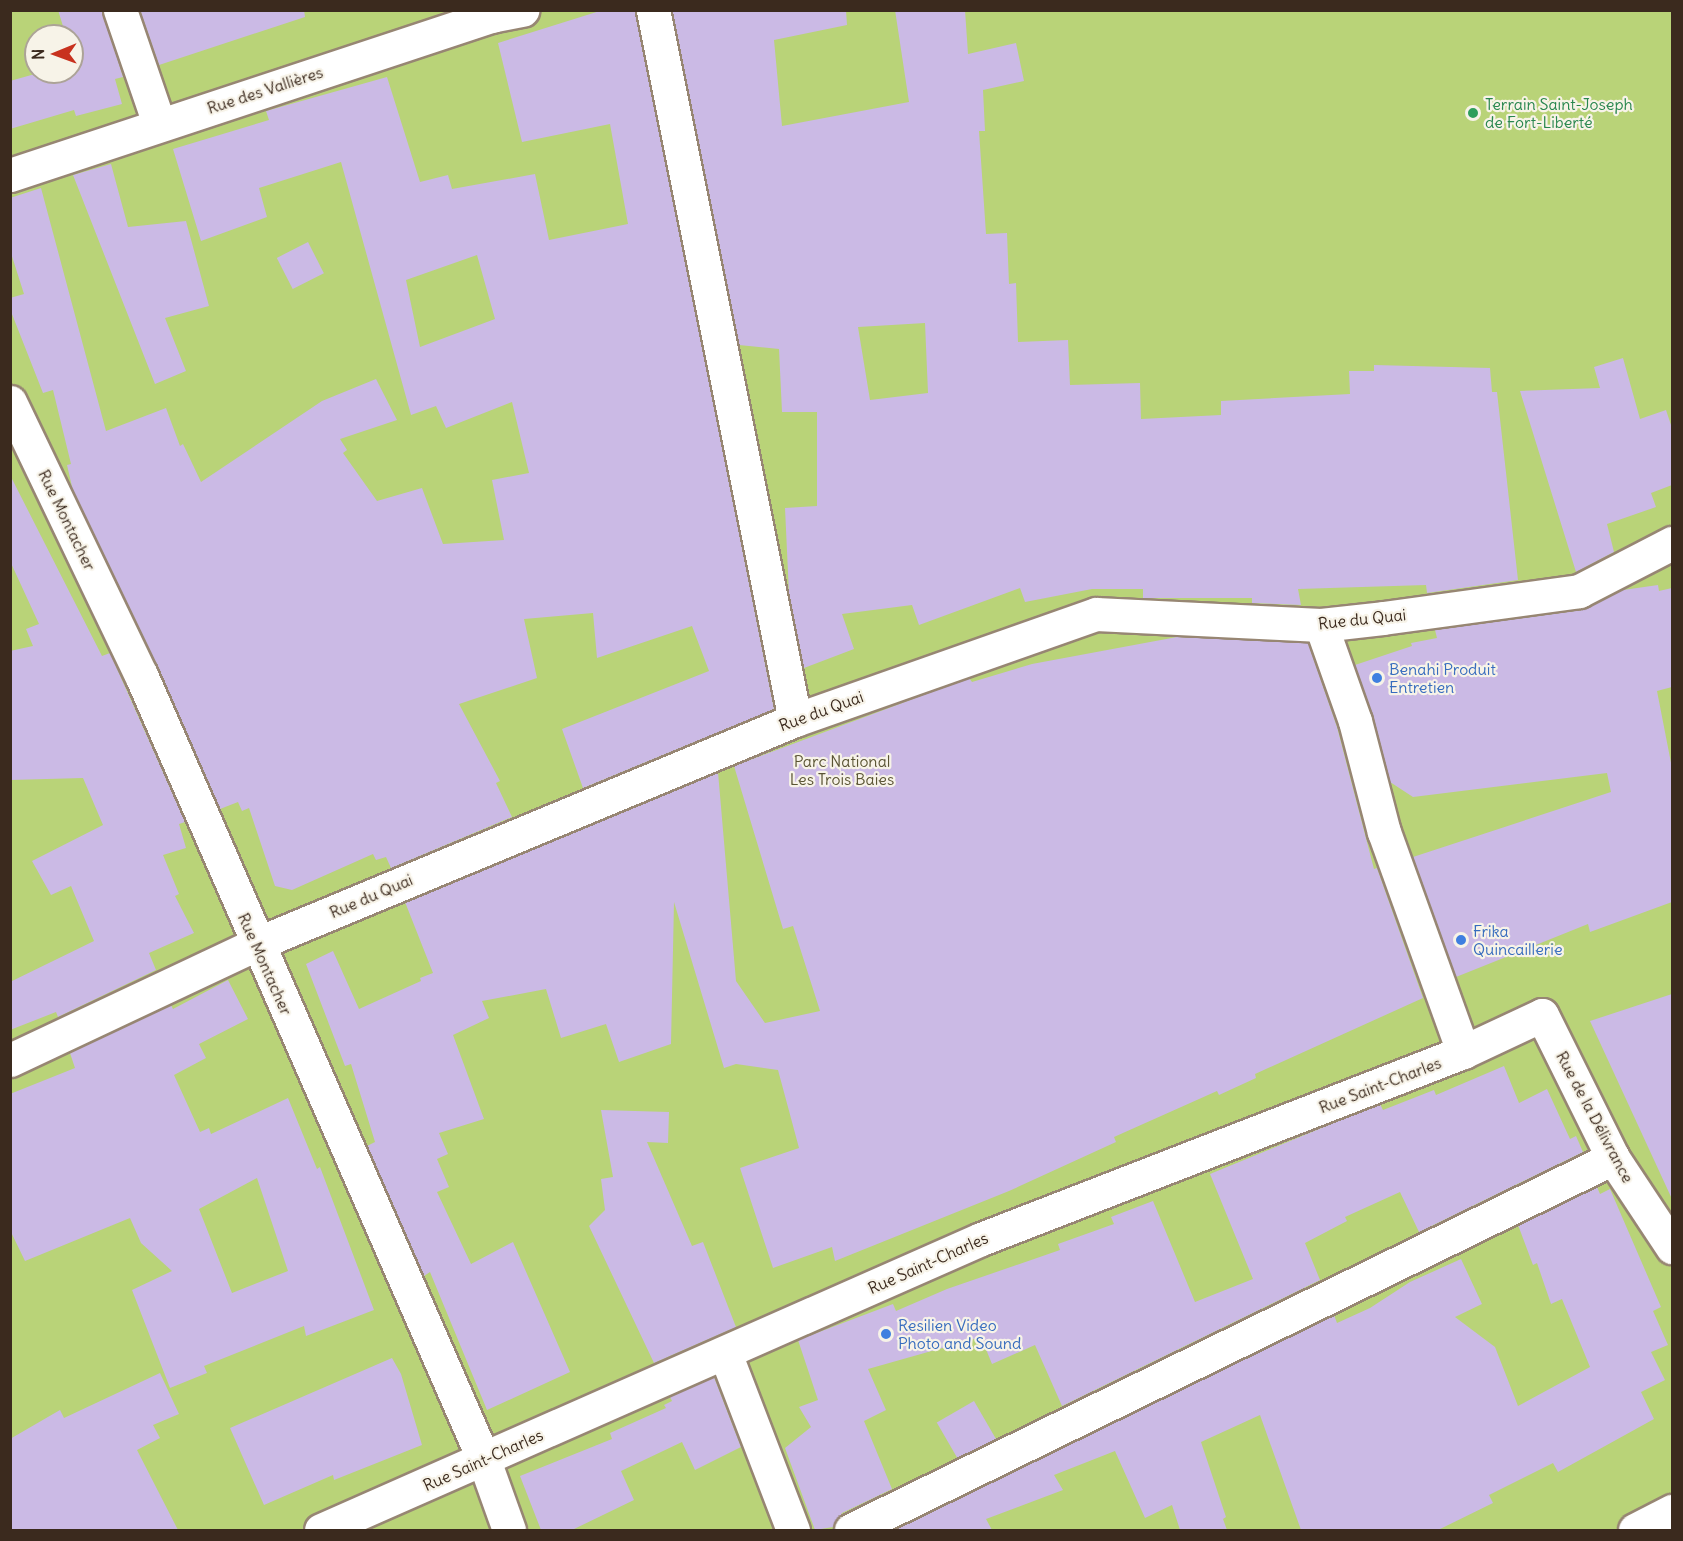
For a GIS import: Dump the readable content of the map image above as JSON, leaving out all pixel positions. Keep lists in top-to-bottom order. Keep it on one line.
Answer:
{"streets":{"street":["Rue des Vallières","Rue Montacher","Rue du Quai","Rue Saint-Charles","Rue de la Délivrance"]},"crossings":[["Rue Montacher","Rue du Quai"],["Rue Montacher","Rue Saint-Charles"],["Rue Saint-Charles","Rue de la Délivrance"]],"parks":["Parc National Les Trois Baies"],"places":["Terrain Saint-Joseph de Fort-Liberté","Benahi Produit Entretien","Frika Quincaillerie","Resilien Video Photo and Sound"],"north":"left"}
